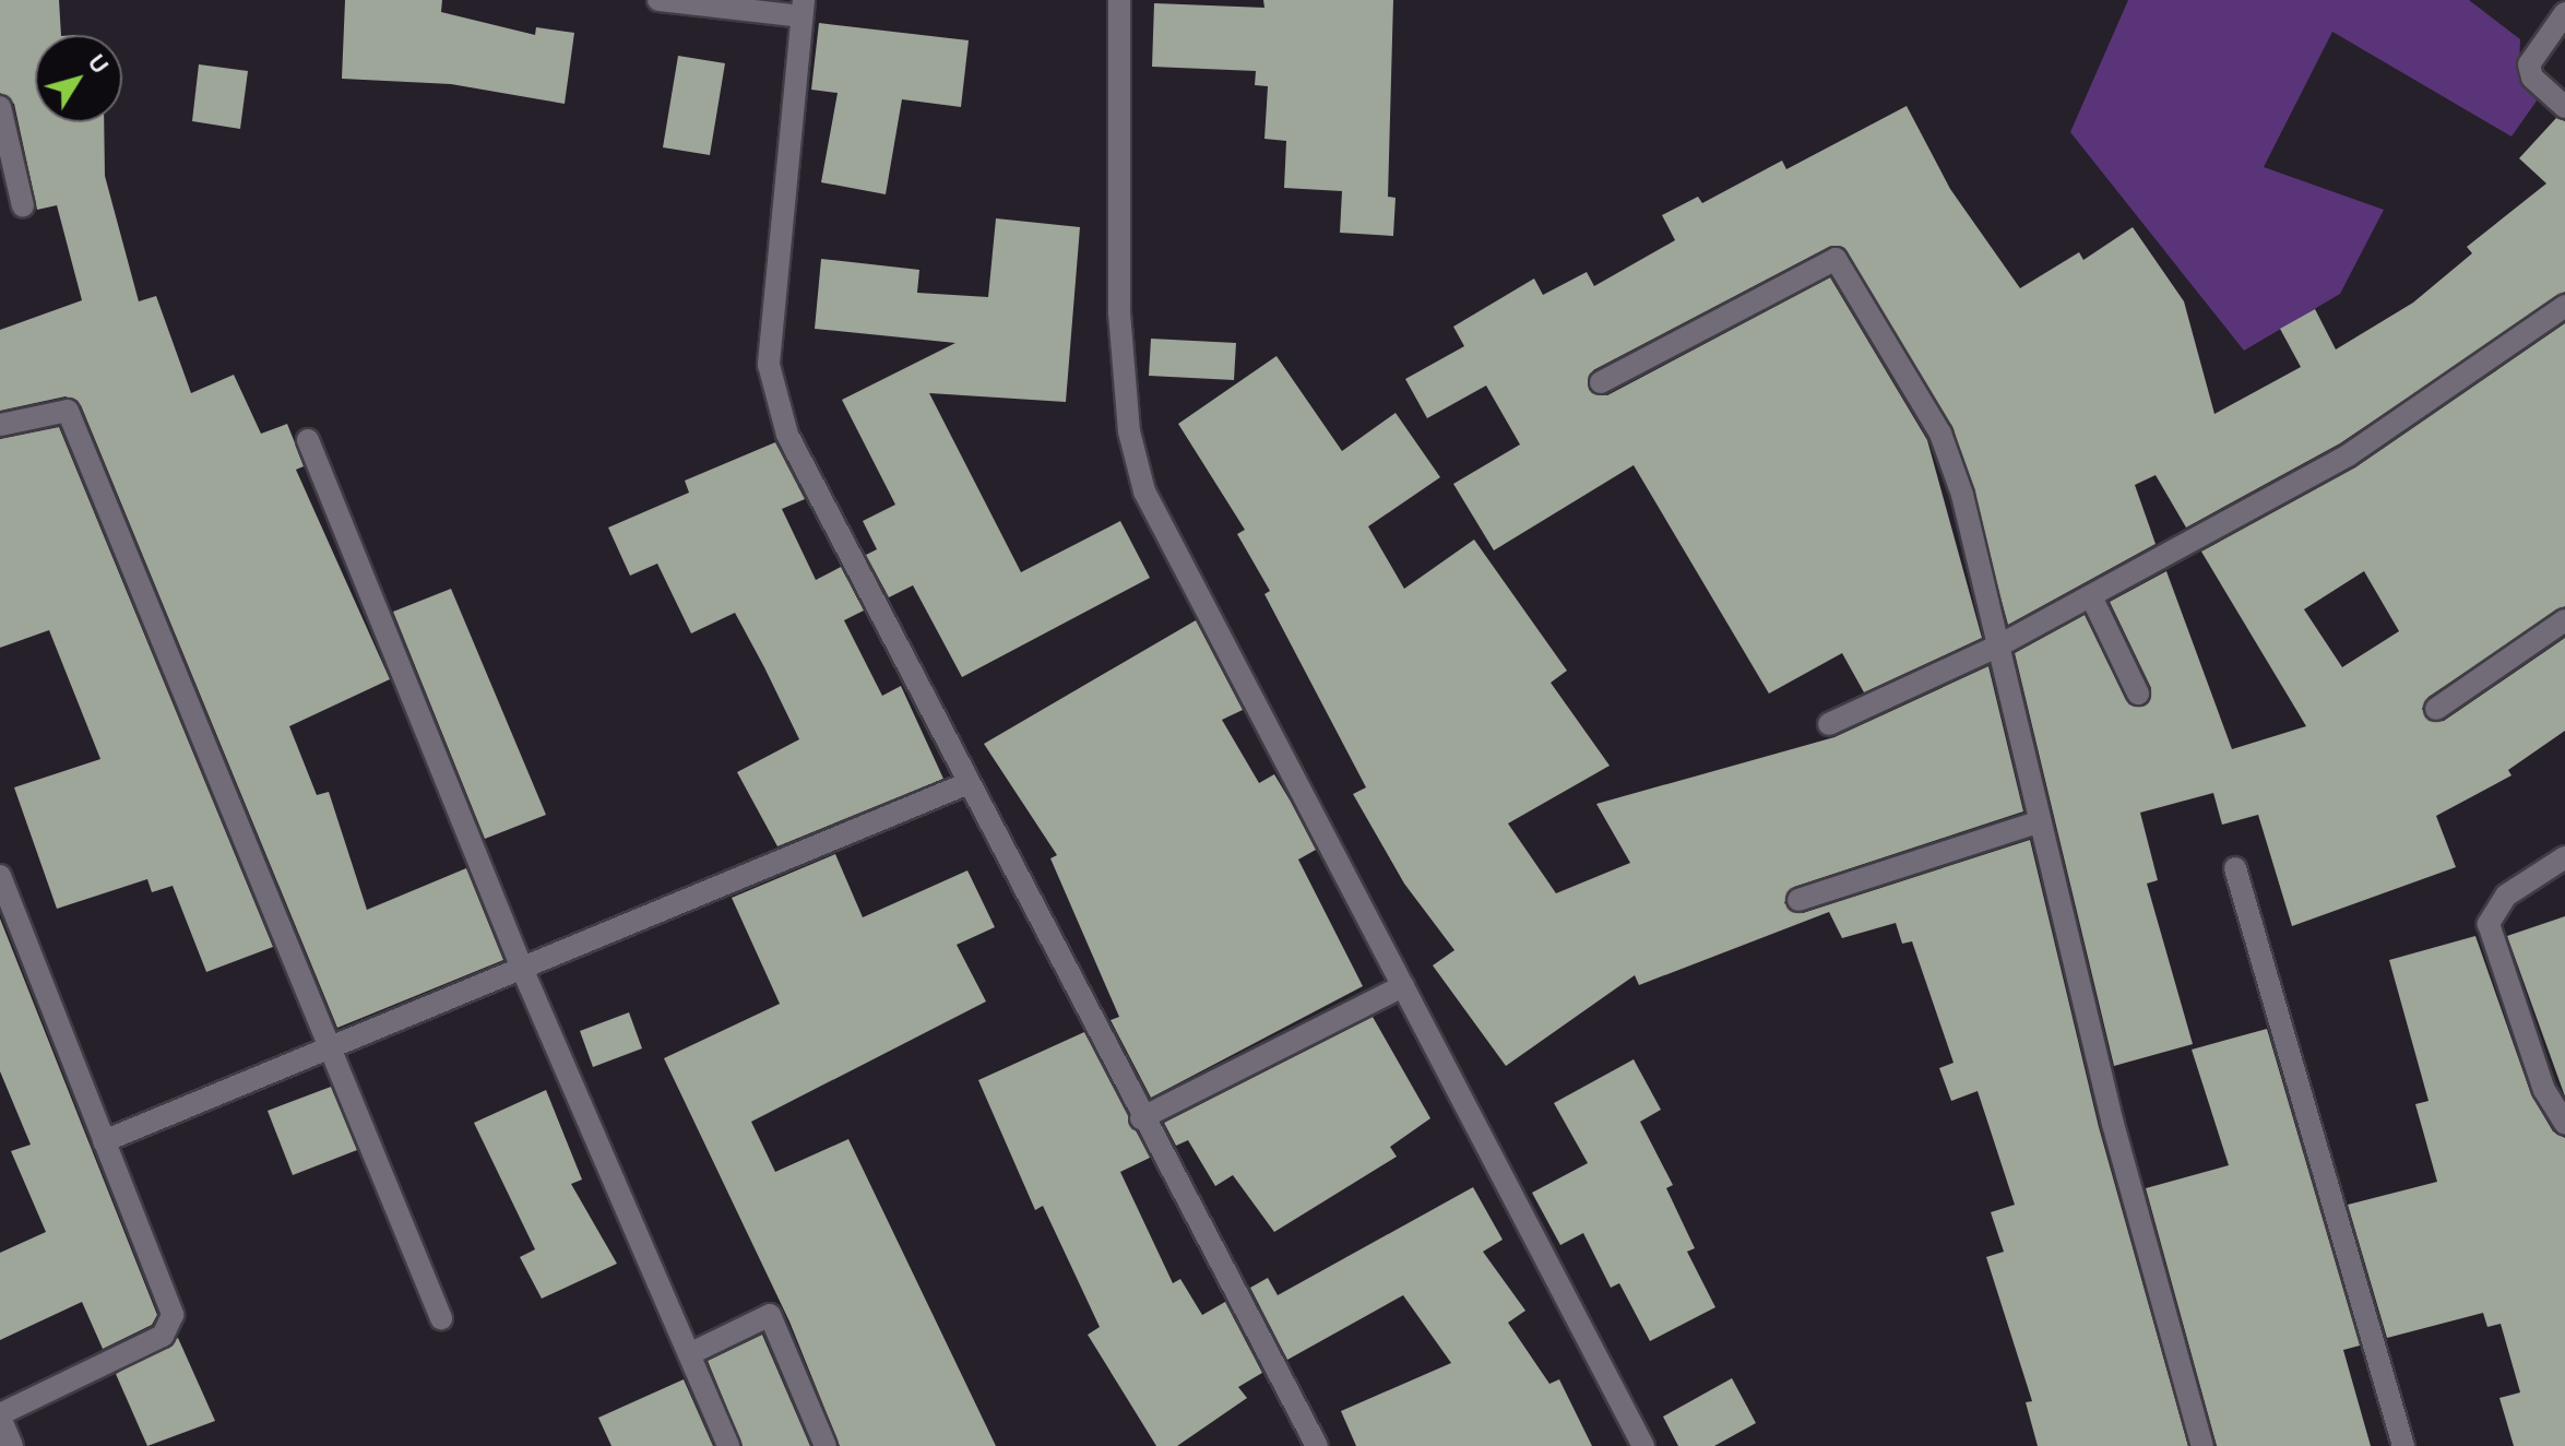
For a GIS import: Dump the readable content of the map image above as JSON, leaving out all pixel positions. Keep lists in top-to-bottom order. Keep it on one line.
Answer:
{"north":"top right"}
